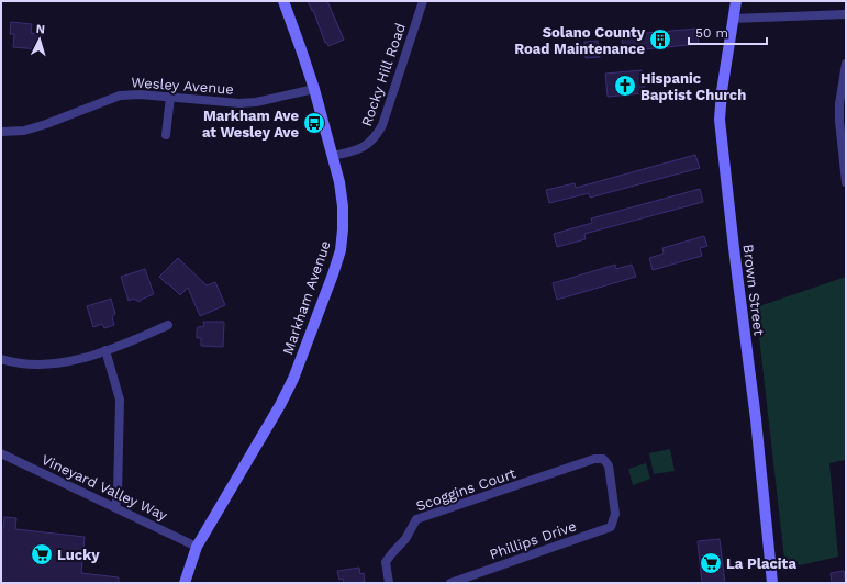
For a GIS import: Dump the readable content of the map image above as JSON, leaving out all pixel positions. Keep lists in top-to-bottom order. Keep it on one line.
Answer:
{"streets":{"street":["Rocky Hill Road","Wesley Avenue","Brown Street","Markham Avenue","Vineyard Valley Way","Scoggins Court","Phillips Drive"]},"crossings":[["Rocky Hill Road","Markham Avenue"],["Wesley Avenue","Markham Avenue"],["Markham Avenue","Vineyard Valley Way"],["Scoggins Court","Phillips Drive"]],"places":{"building":["Solano County Road Maintenance"],"church":["Hispanic Baptist Church"],"bus stop":["Markham Ave at Wesley Ave"],"supermarket":["Lucky","La Placita"]},"scale_bar":"50 m","north":"top"}
